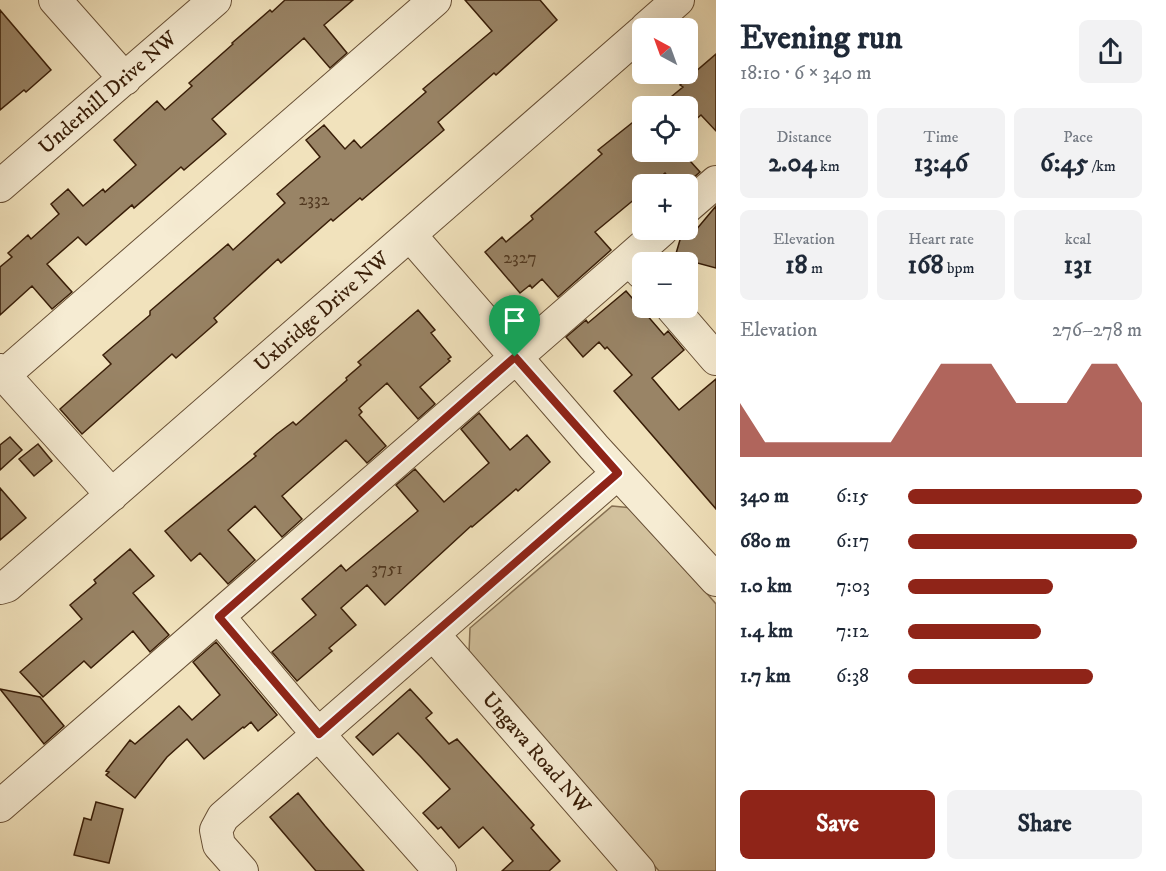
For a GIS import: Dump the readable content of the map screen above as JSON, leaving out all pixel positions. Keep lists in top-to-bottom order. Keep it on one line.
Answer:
{"streets":{"street":["Underhill Drive NW","Uxbridge Drive NW","Ungava Road NW"]},"house_numbers":["2332","2327","3751"],"north":"top left","page":{"heading":["Evening run","18:10 · 6 × 340 m"],"map_buttons":["+","−"],"stats":[["Distance","2.04 km"],["Time","13:46"],["Pace","6:45 /km"],["Elevation","18 m"],["Heart rate","168 bpm"],["kcal","131"]],"chart":["Elevation","276–278 m"],"list":[{"name":"340 m","note":"6:15"},{"name":"680 m","note":"6:17"},{"name":"1.0 km","note":"7:03"},{"name":"1.4 km","note":"7:12"},{"name":"1.7 km","note":"6:38"}],"buttons":["Save","Share"]}}
